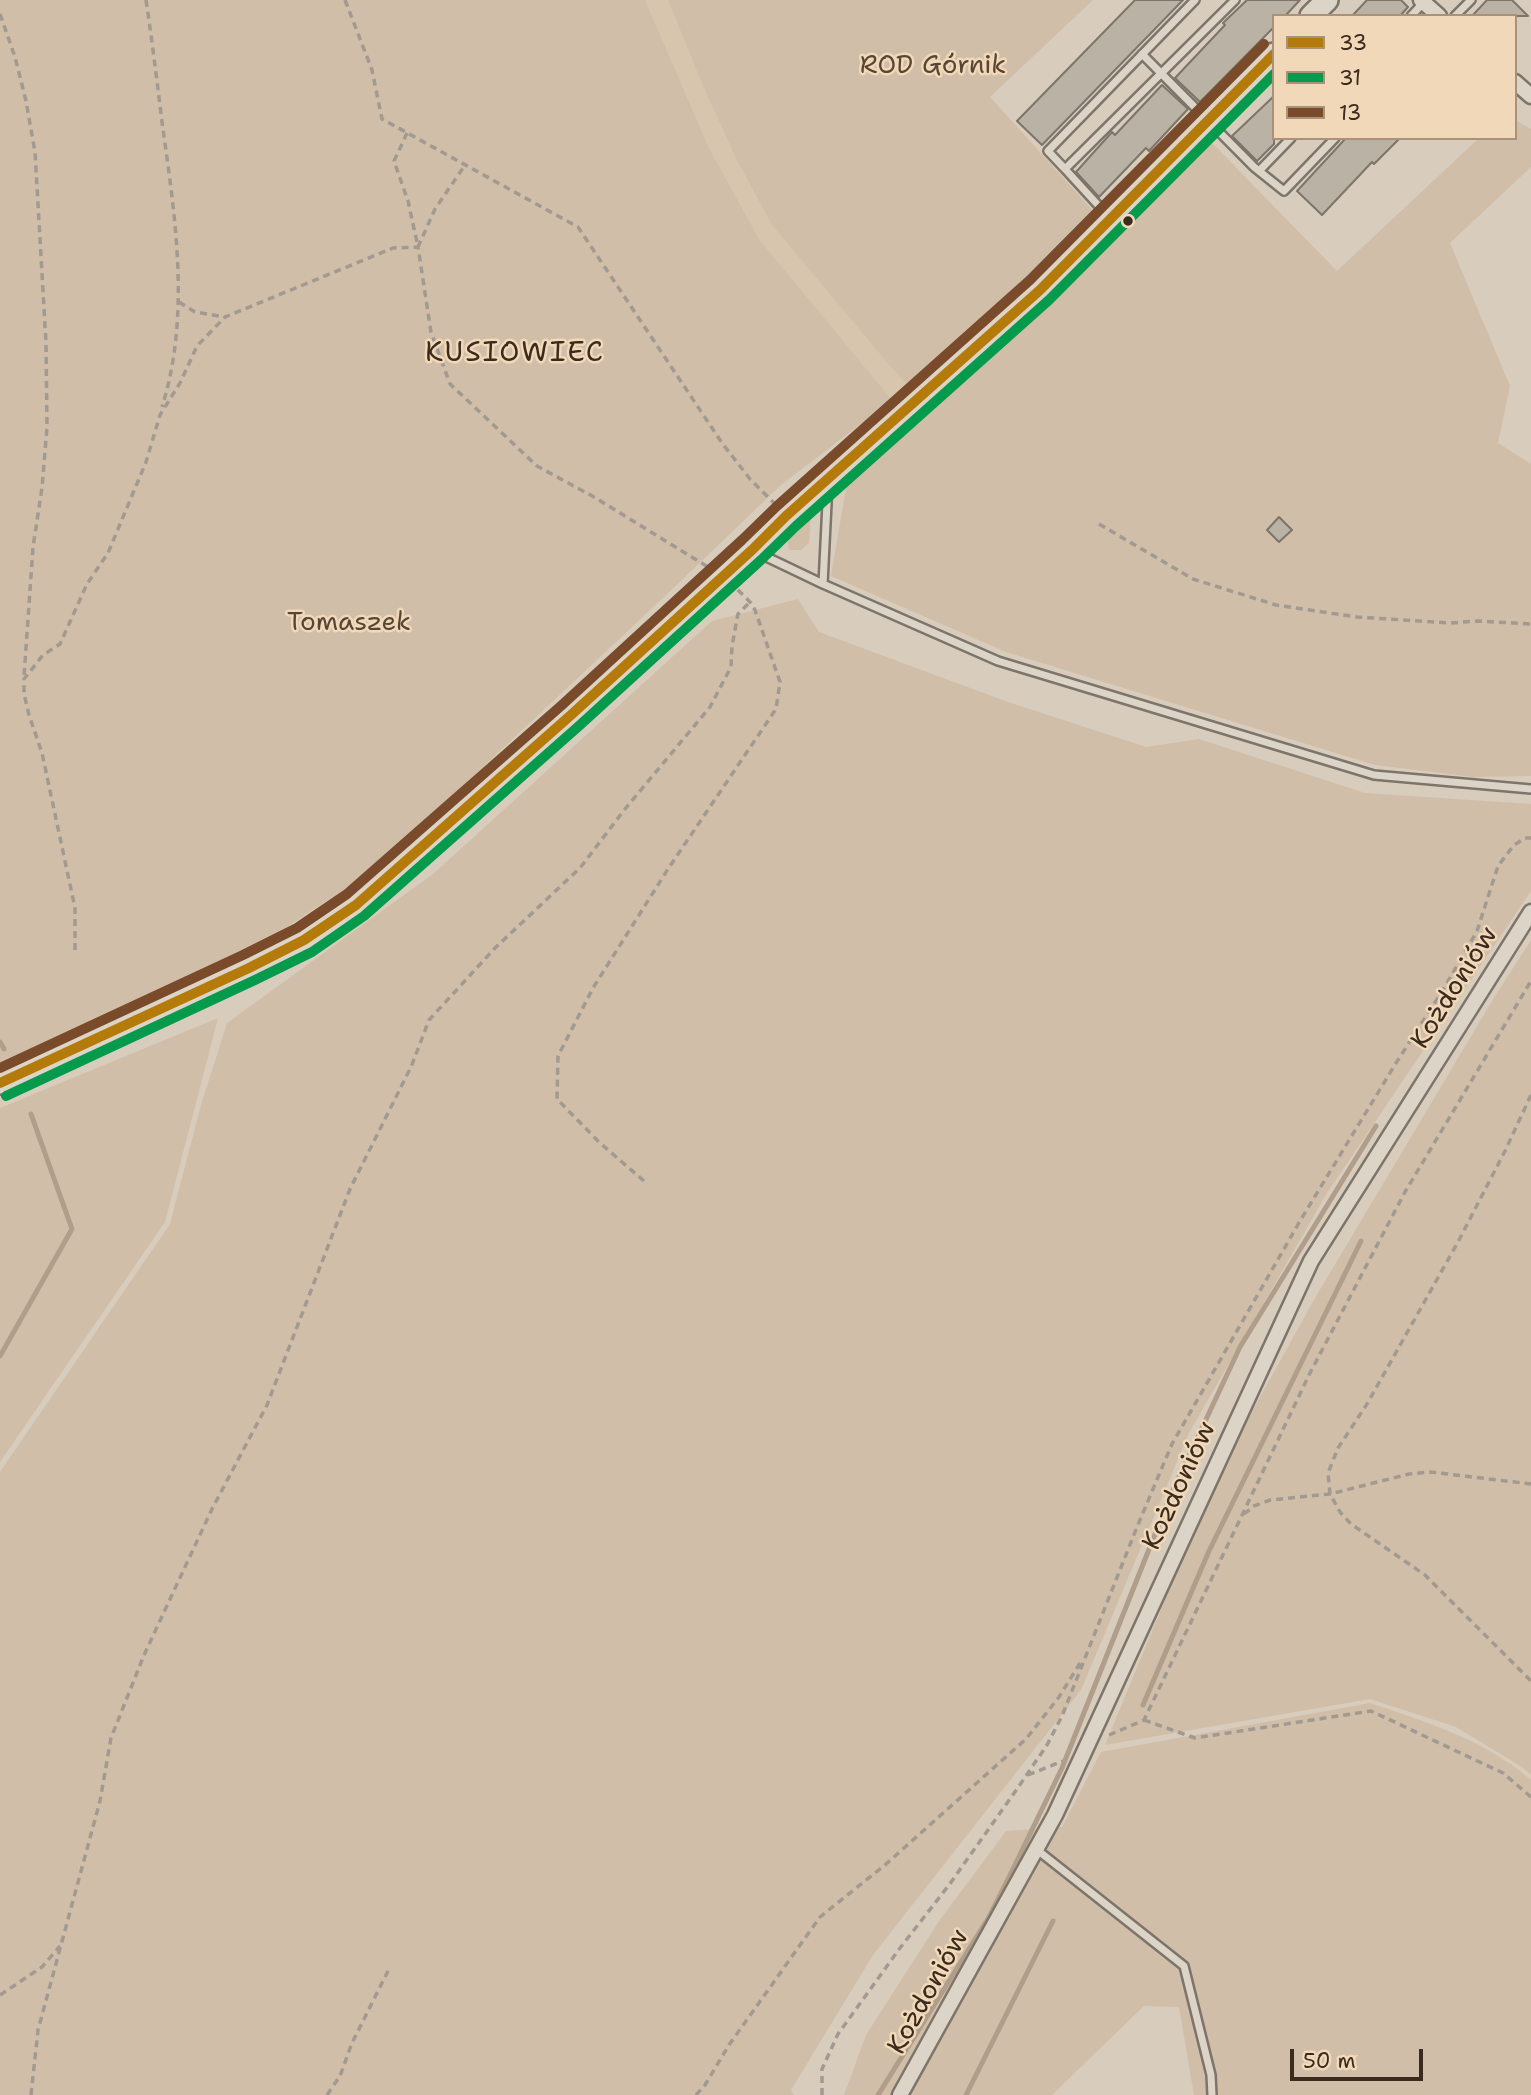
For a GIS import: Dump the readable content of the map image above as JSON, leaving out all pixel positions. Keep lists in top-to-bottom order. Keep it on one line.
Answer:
{"streets":{"street":["Kożdoniów"]},"districts":["KUSIOWIEC"],"parks":["ROD Górnik","Tomaszek"],"lines":["transit line 13","transit line 33","transit line 31"],"legend":["33","31","13"],"scale_bar":"50 m"}
